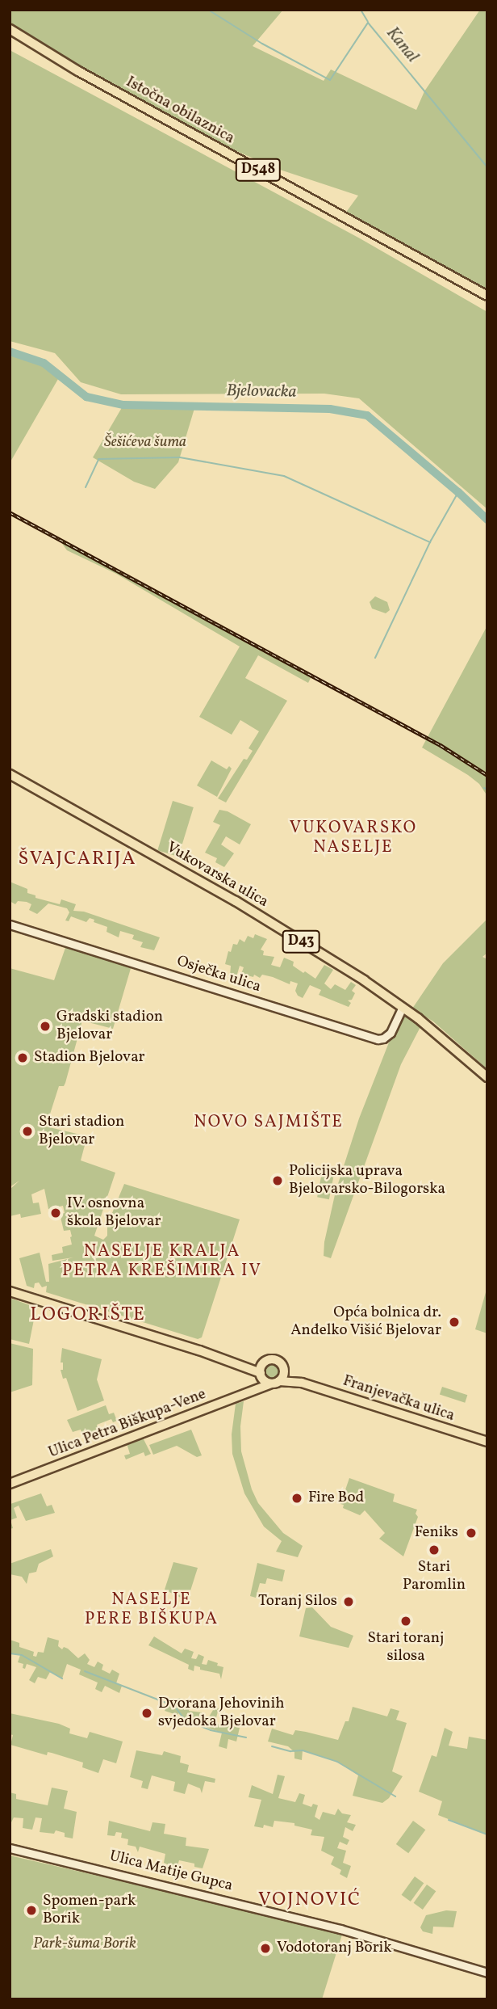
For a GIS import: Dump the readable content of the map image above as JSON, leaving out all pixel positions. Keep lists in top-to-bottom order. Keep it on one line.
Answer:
{"streets":{"main road":["Istočna obilaznica","D548","Vukovarska ulica","D43","Franjevačka ulica","Ulica Petra Biškupa-Vene"],"street":["Osječka ulica","Ulica Matije Gupca"]},"crossings":[["Vukovarska ulica","D43"],["Vukovarska ulica","Osječka ulica"],["D43","Osječka ulica"],["Franjevačka ulica","Ulica Petra Biškupa-Vene"]],"districts":["VUKOVARSKO NASELJE","ŠVAJCARIJA","NOVO SAJMIŠTE","NASELJE KRALJA PETRA KREŠIMIRA IV","LOGORIŠTE","NASELJE PERE BIŠKUPA","VOJNOVIĆ"],"water":["Kanal","Bjelovacka"],"parks":["Šešićeva šuma","Park-šuma Borik"],"places":["Gradski stadion Bjelovar","Stadion Bjelovar","Stari stadion Bjelovar","Policijska uprava Bjelovarsko-Bilogorska","IV. osnovna škola Bjelovar","Opća bolnica dr. Anđelko Višić Bjelovar","Fire Bod","Feniks","Stari Paromlin","Toranj Silos","Stari toranj silosa","Dvorana Jehovinih svjedoka Bjelovar","Spomen-park Borik","Vodotoranj Borik"]}
